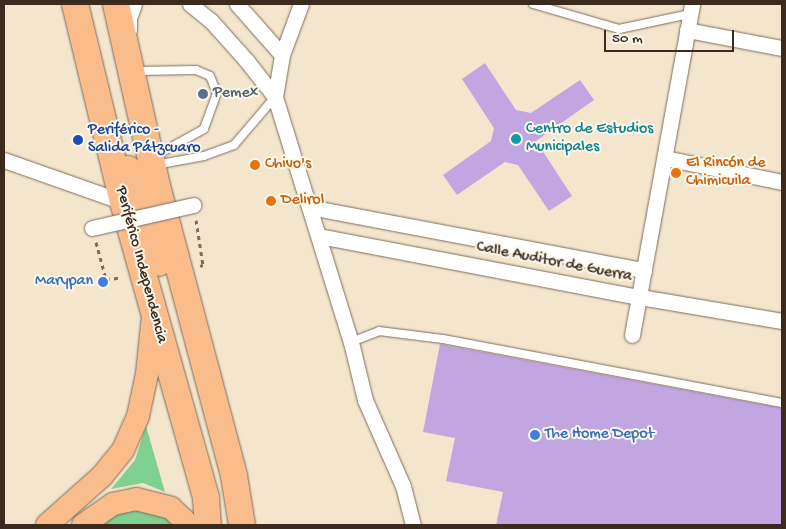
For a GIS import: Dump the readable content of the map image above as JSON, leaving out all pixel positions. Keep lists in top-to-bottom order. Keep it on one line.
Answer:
{"streets":{"highway":["Periférico Independencia"],"street":["Calle Auditor de Guerra"]},"places":["Pemex","Centro de Estudios Municipales","Periférico - Salida Pátzcuaro","Chivo's","El Rincón de Chimicuila","Delirol","Marypan","The Home Depot"],"scale_bar":"50 m"}
